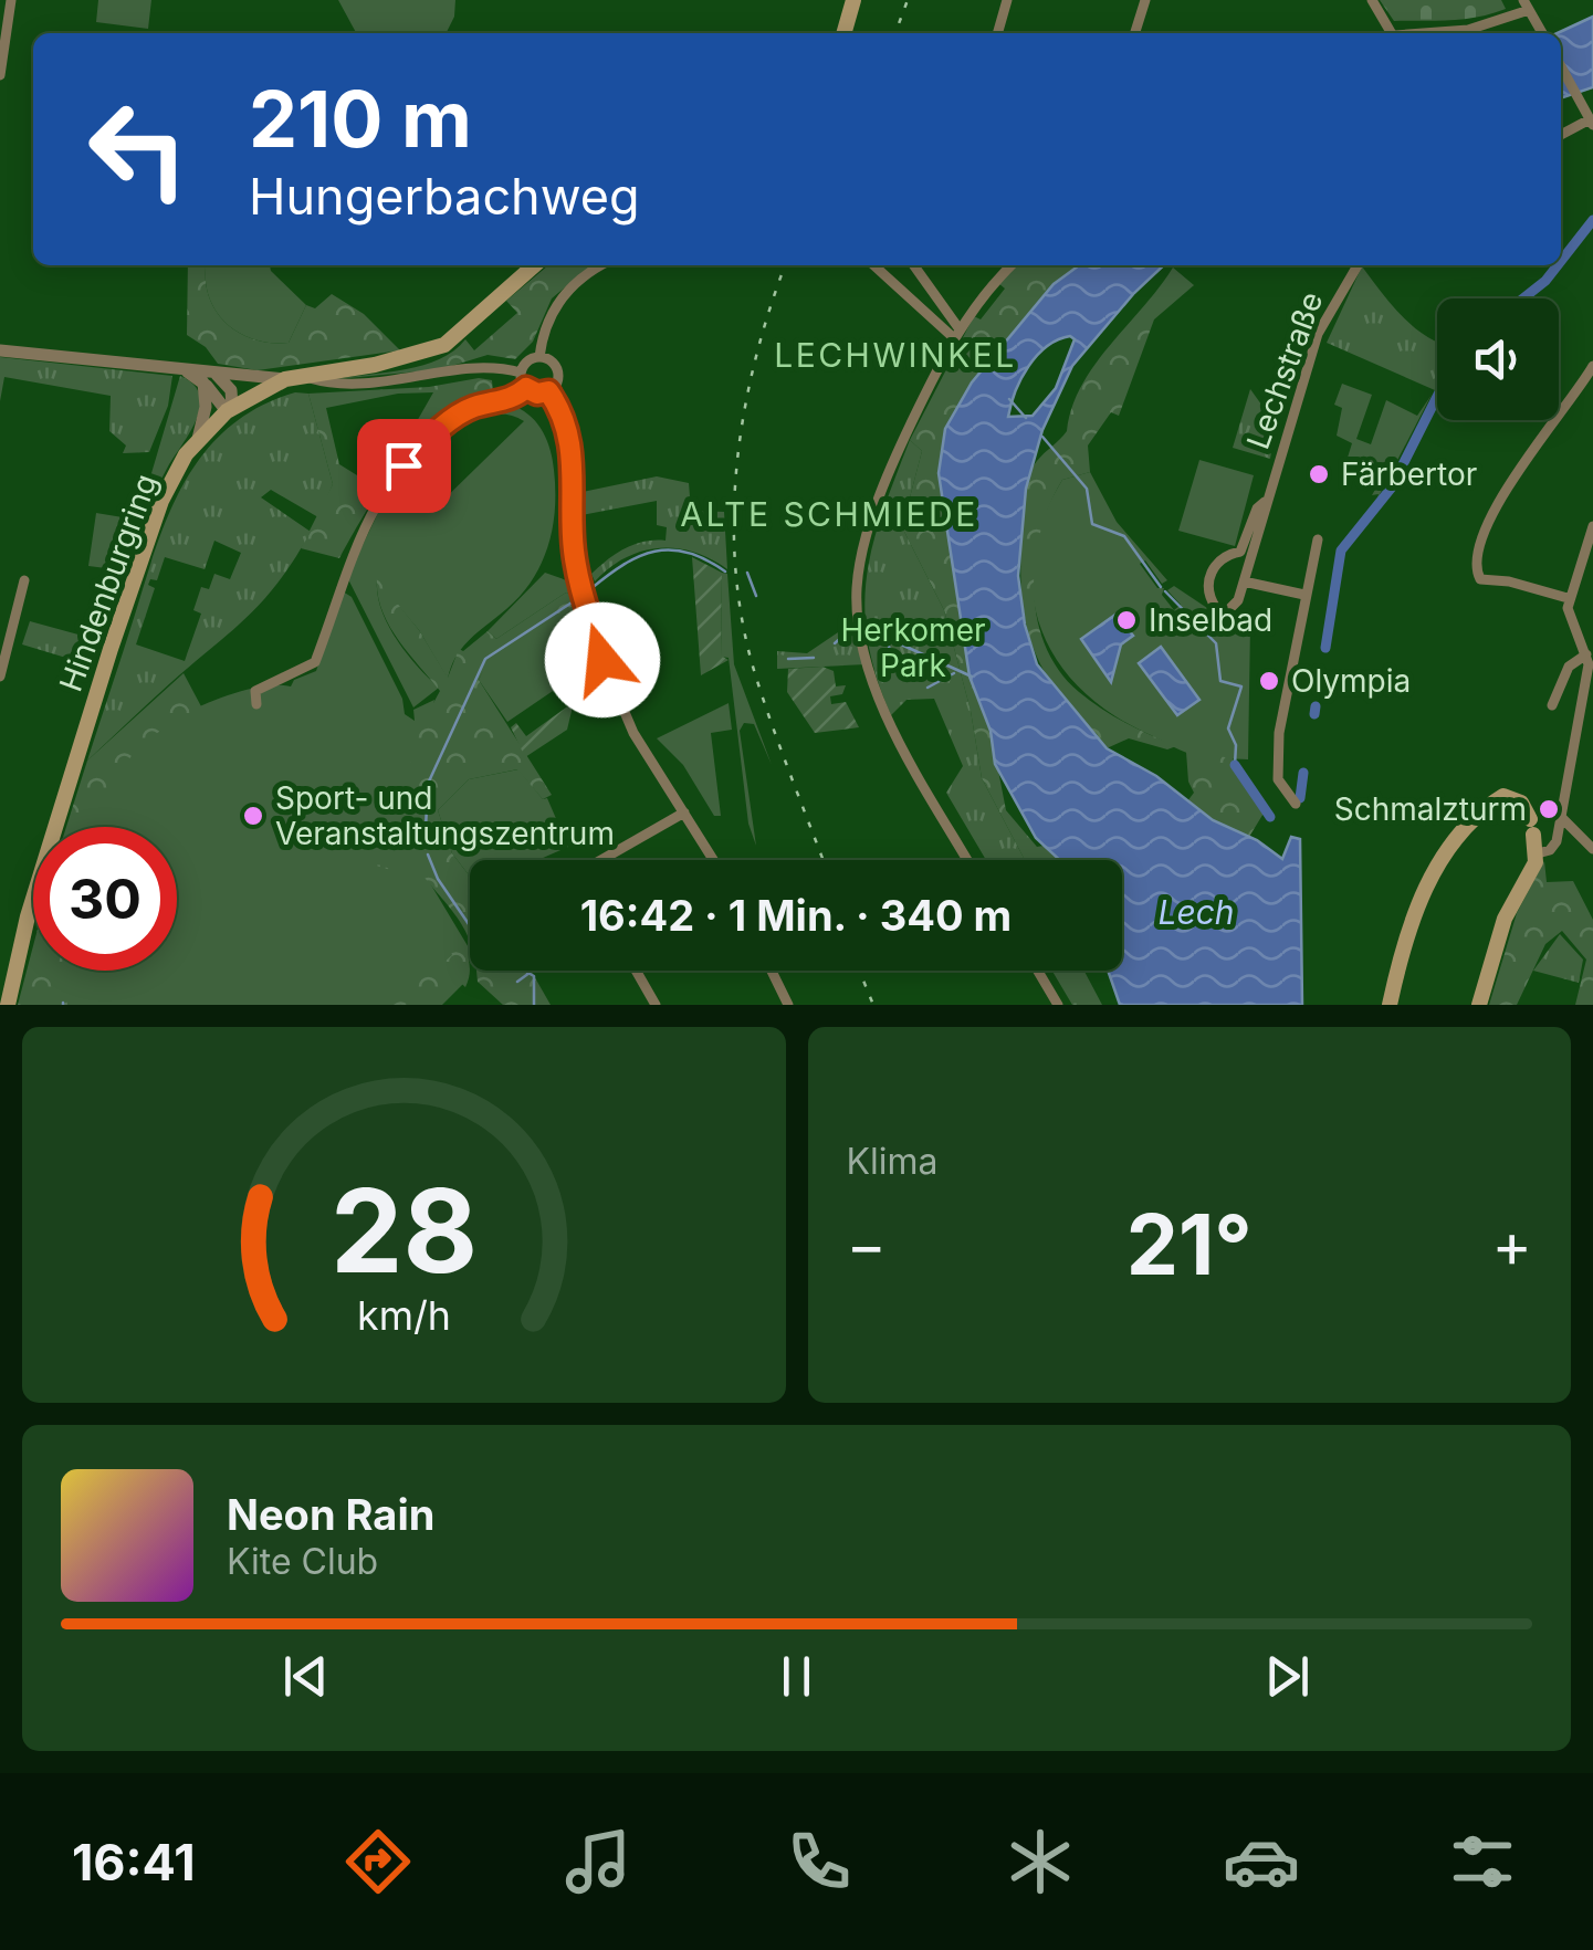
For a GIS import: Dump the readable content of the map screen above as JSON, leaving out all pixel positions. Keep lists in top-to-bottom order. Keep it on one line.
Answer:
{"streets":{"main road":["Hindenburgring"],"street":["Lechstraße"]},"districts":["LECHWINKEL","ALTE SCHMIEDE"],"water":["Lech"],"parks":["Herkomer Park"],"places":["Färbertor","Inselbad","Olympia","Schmalzturm","Sport- und Veranstaltungszentrum"],"page":{"turn":["210 m","Hungerbachweg"],"limit":"30","trip":"16:42 · 1 Min. · 340 m","tile":"Klima","heat":["−","21°","+"],"song":["Neon Rain","Kite Club"],"tabs":"16:41","gauge":["28","km/h"]}}
